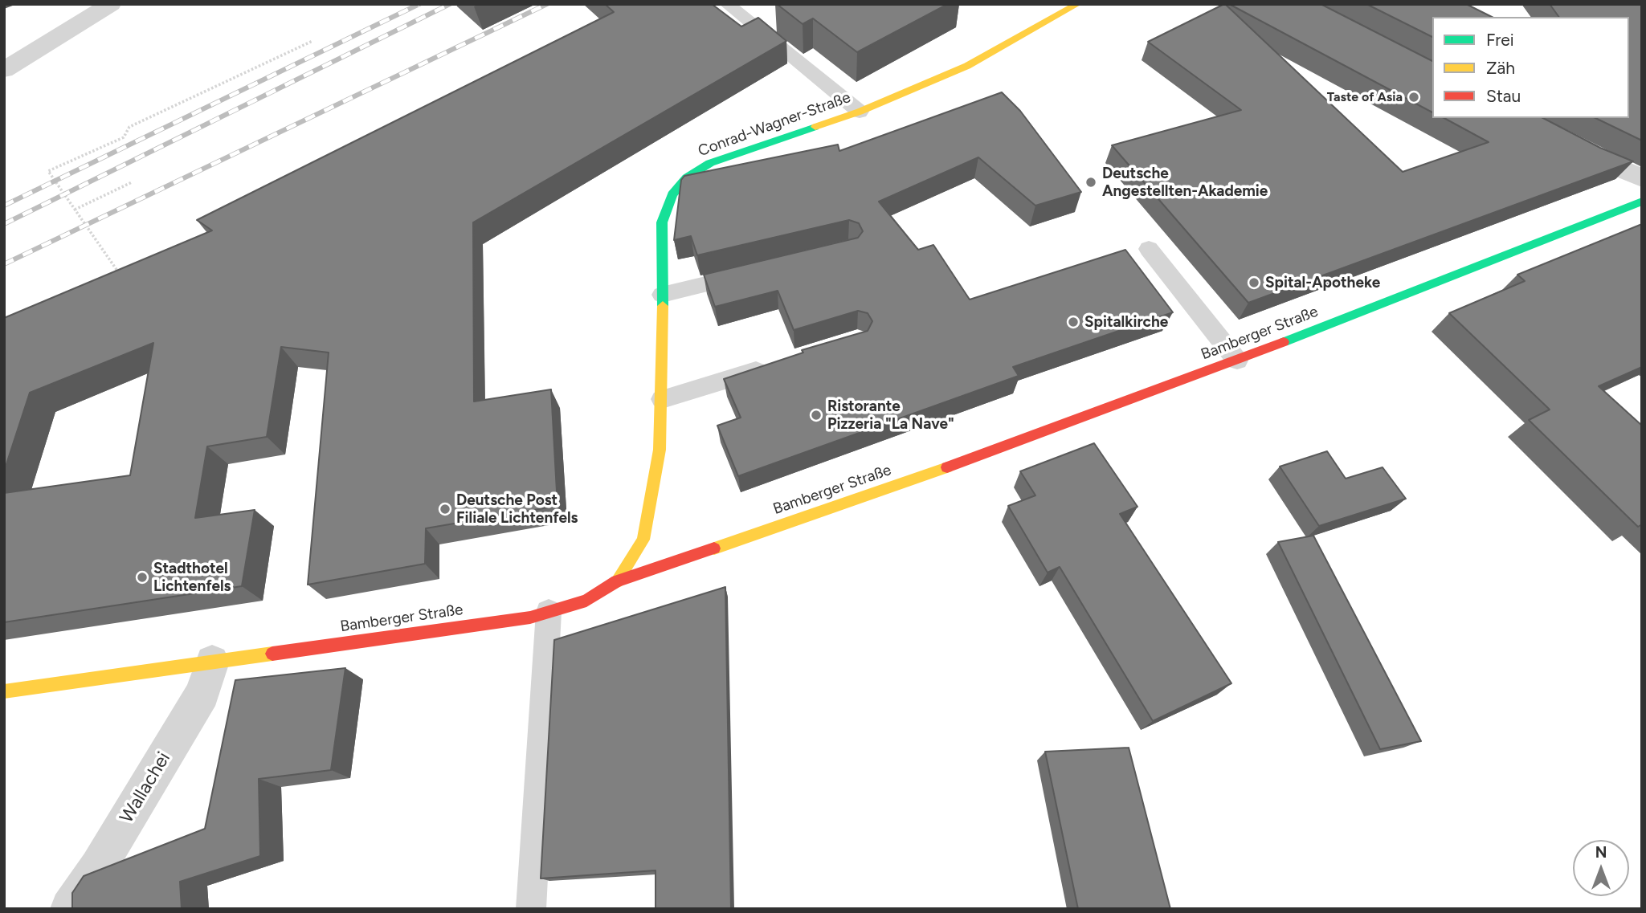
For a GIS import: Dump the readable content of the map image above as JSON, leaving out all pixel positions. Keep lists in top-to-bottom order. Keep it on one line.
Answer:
{"streets":{"street":["Conrad-Wagner-Straße","Bamberger Straße","Wallachei"]},"crossings":[["Conrad-Wagner-Straße","Bamberger Straße"],["Bamberger Straße","Wallachei"]],"places":["Taste of Asia","Deutsche Angestellten-Akademie","Spital-Apotheke","Spitalkirche","Ristorante Pizzeria \"La Nave\"","Deutsche Post Filiale Lichtenfels","Stadthotel Lichtenfels"],"legend":["Frei","Zäh","Stau"],"north":"top"}
